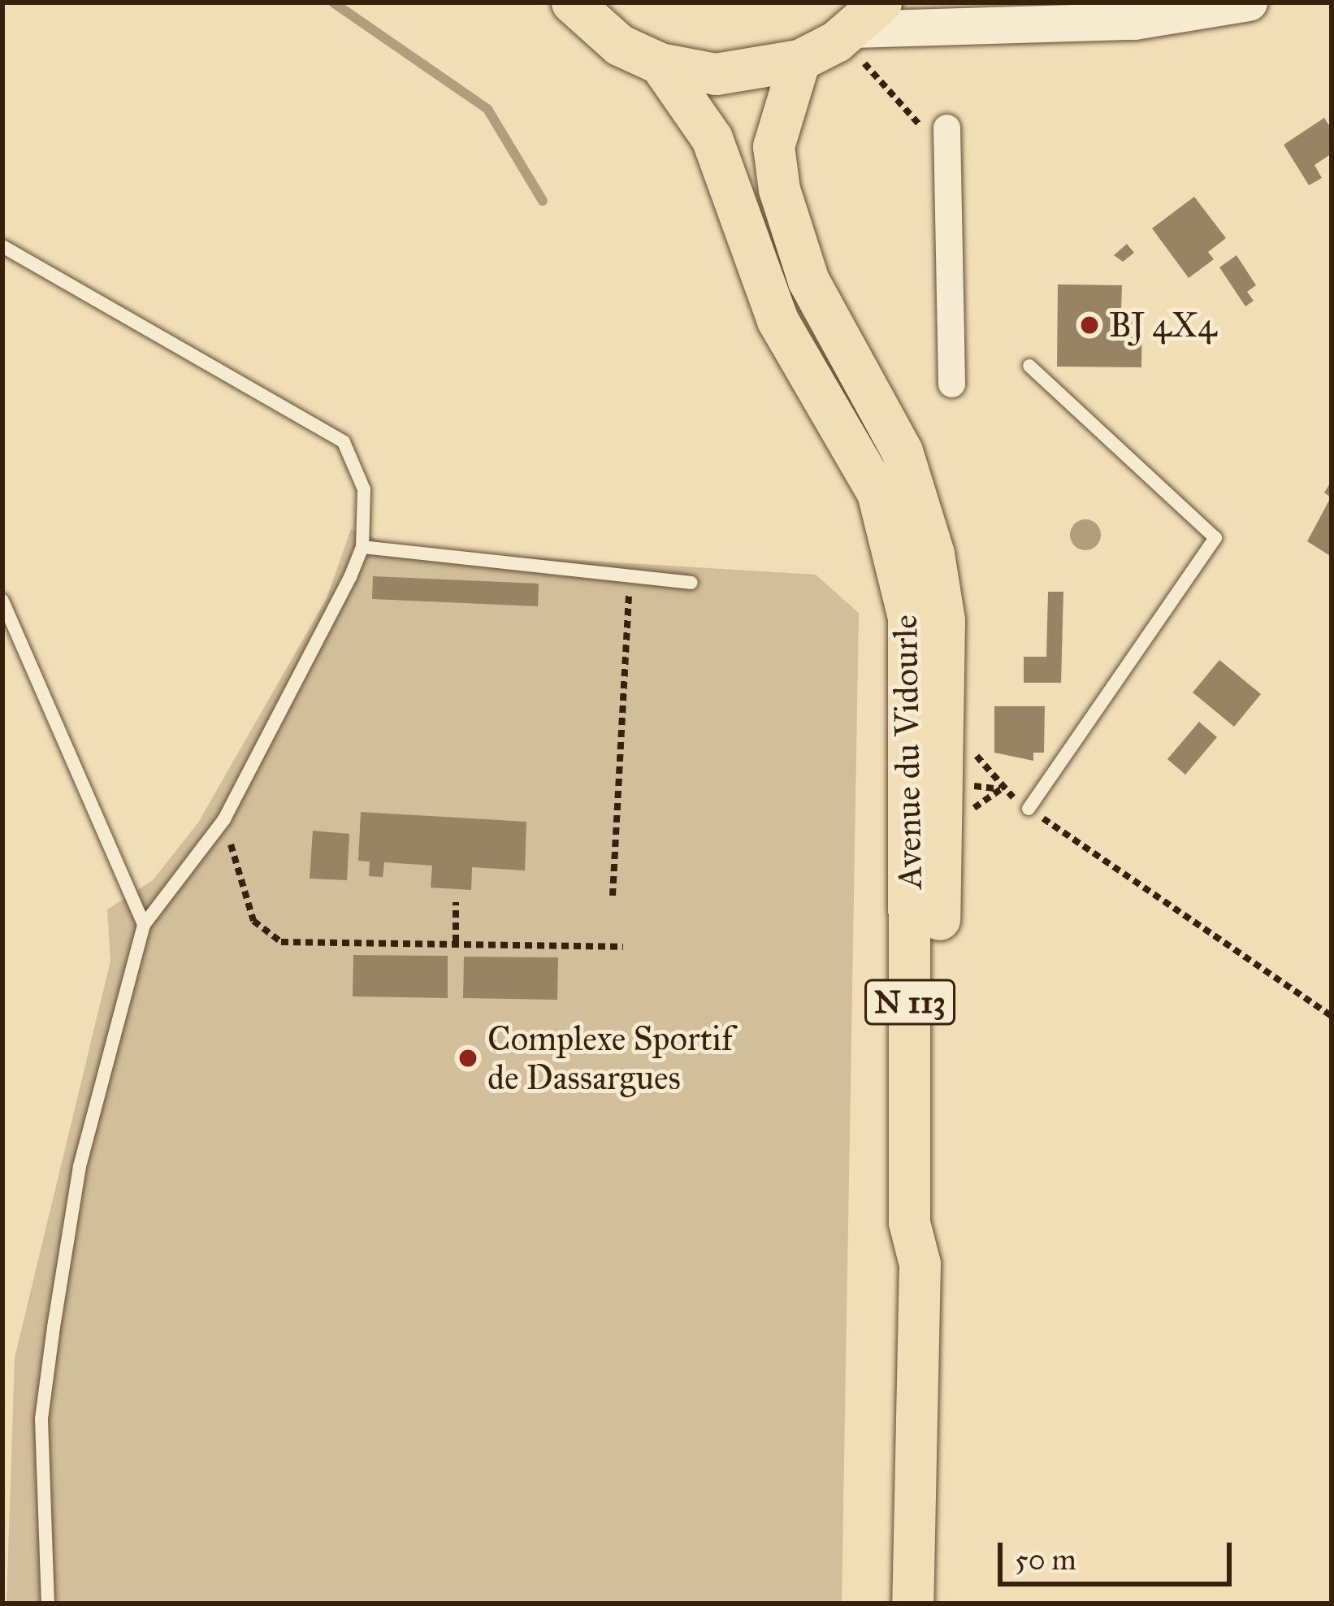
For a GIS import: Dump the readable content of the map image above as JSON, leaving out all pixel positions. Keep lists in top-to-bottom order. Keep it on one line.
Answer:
{"streets":{"main road":["Avenue du Vidourle","N 113"]},"places":["BJ 4X4","Complexe Sportif de Dassargues"],"scale_bar":"50 m"}
